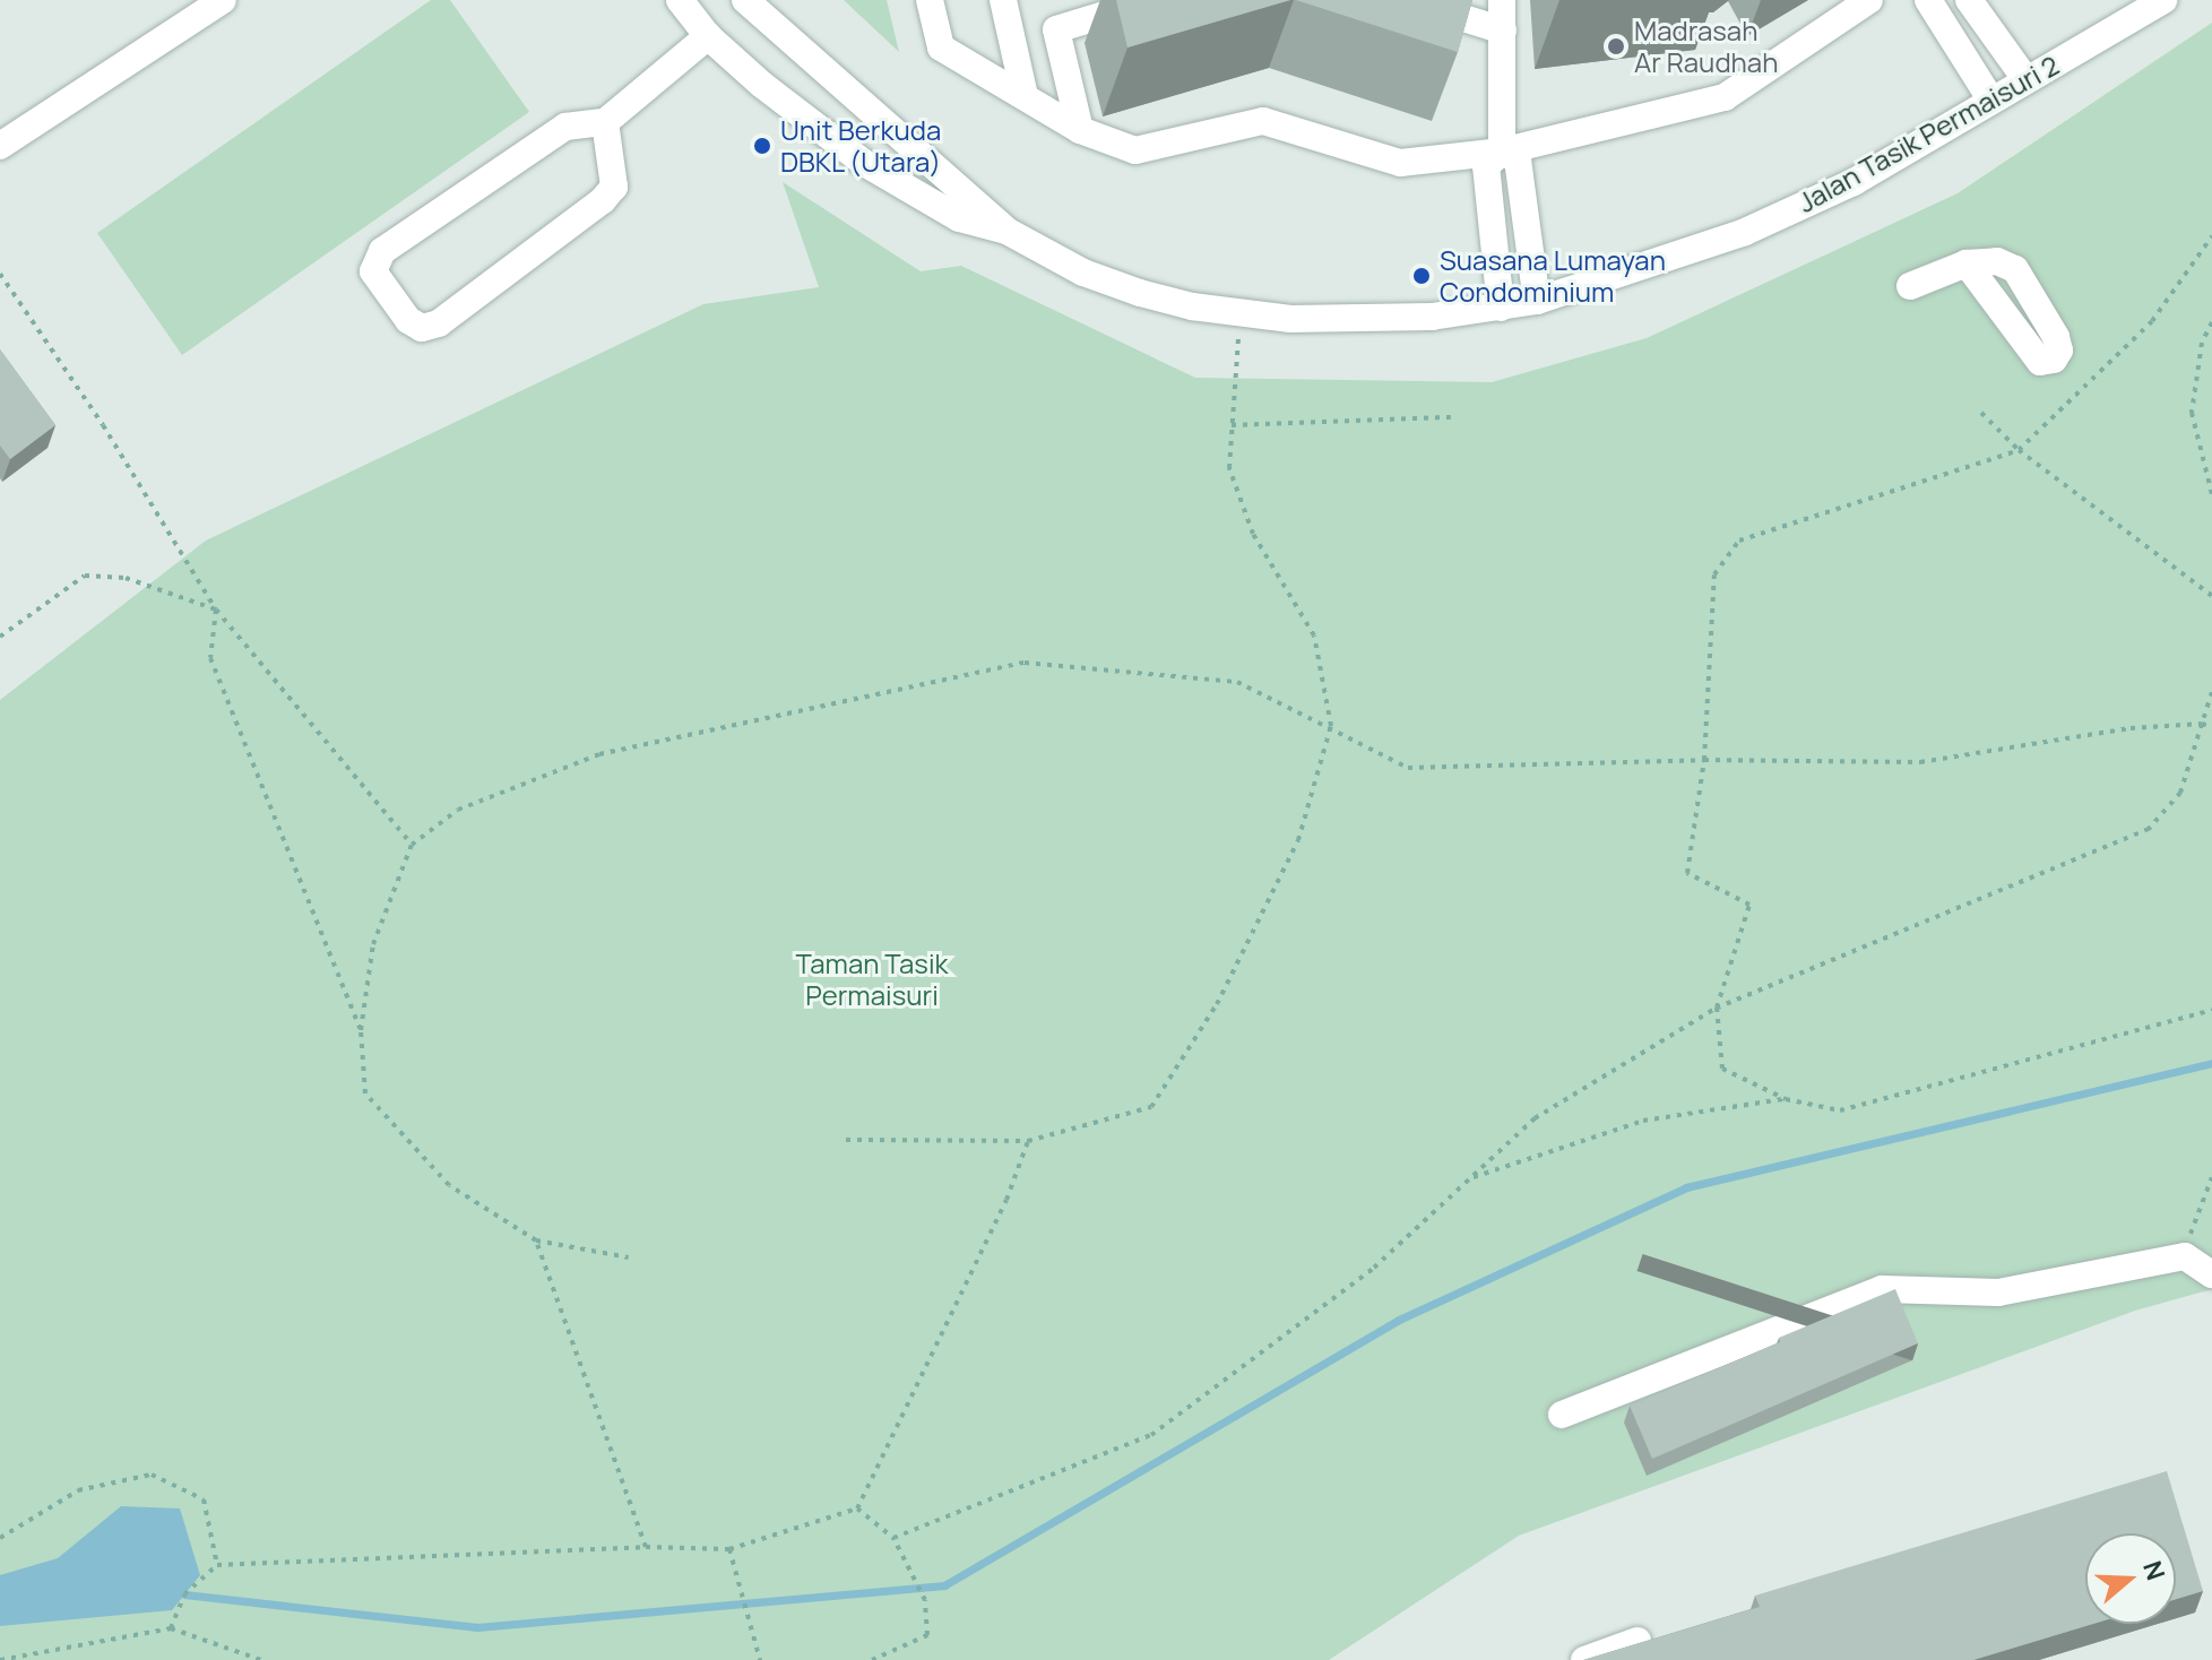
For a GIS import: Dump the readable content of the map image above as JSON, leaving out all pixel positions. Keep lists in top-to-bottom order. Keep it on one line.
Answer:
{"streets":{"street":["Jalan Tasik Permaisuri 2"]},"parks":["Taman Tasik Permaisuri"],"places":["Madrasah Ar Raudhah","Unit Berkuda DBKL (Utara)","Suasana Lumayan Condominium"],"north":"right"}
